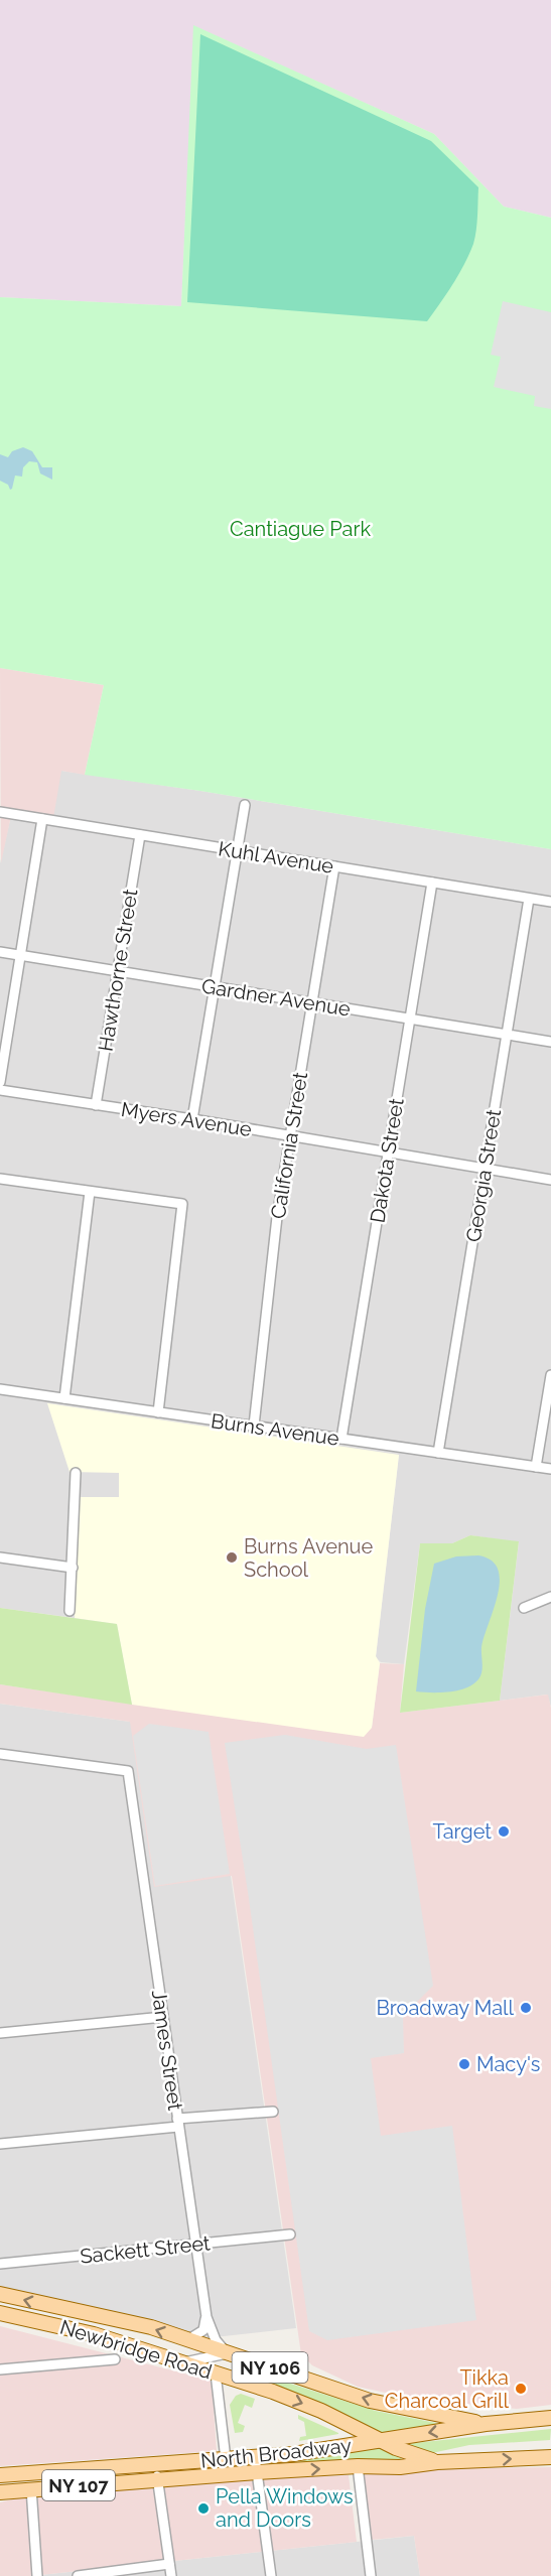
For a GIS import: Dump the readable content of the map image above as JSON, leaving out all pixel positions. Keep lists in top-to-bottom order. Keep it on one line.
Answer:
{"streets":{"main road":["Newbridge Road","NY 106","North Broadway","NY 107"],"street":["Kuhl Avenue","Hawthorne Street","Gardner Avenue","Myers Avenue","California Street","Dakota Street","Georgia Street","Burns Avenue","James Street","Sackett Street"]},"crossings":[["Kuhl Avenue","Hawthorne Street"],["Kuhl Avenue","California Street"],["Kuhl Avenue","Dakota Street"],["Kuhl Avenue","Georgia Street"],["Hawthorne Street","Gardner Avenue"],["Hawthorne Street","Myers Avenue"],["Gardner Avenue","California Street"],["Gardner Avenue","Dakota Street"],["Gardner Avenue","Georgia Street"],["Myers Avenue","California Street"],["Myers Avenue","Dakota Street"],["Myers Avenue","Georgia Street"],["California Street","Burns Avenue"],["Dakota Street","Burns Avenue"],["Georgia Street","Burns Avenue"],["James Street","Sackett Street"],["James Street","Newbridge Road"],["Newbridge Road","North Broadway"]],"parks":["Cantiague Park"],"places":["Burns Avenue School","Target","Broadway Mall","Macy's","Tikka Charcoal Grill","Pella Windows and Doors"]}
